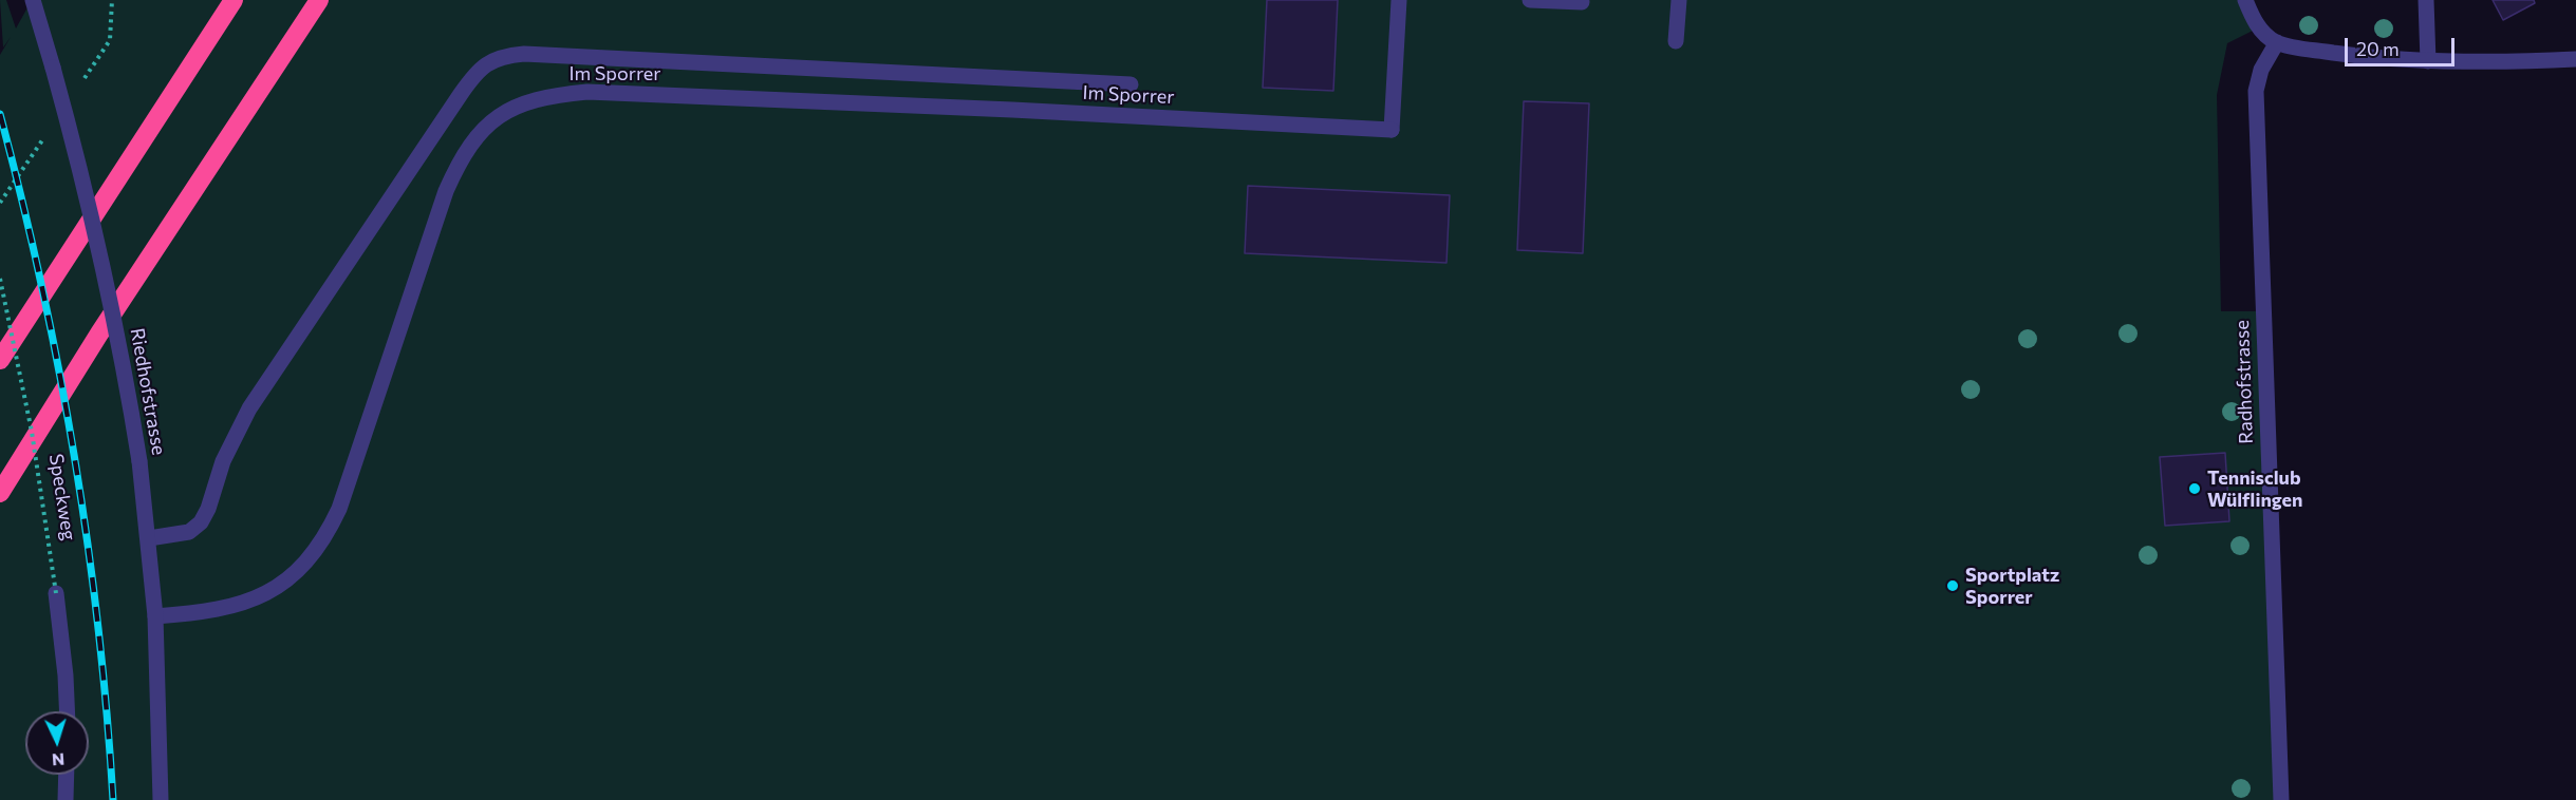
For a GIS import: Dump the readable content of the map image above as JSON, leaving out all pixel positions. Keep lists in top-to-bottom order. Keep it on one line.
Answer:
{"streets":{"street":["Im Sporrer","Radhofstrasse","Riedhofstrasse"],"path":["Speckweg"]},"crossings":[["Im Sporrer","Riedhofstrasse"]],"places":["Tennisclub Wülflingen","Sportplatz Sporrer"],"scale_bar":"20 m","north":"bottom"}
